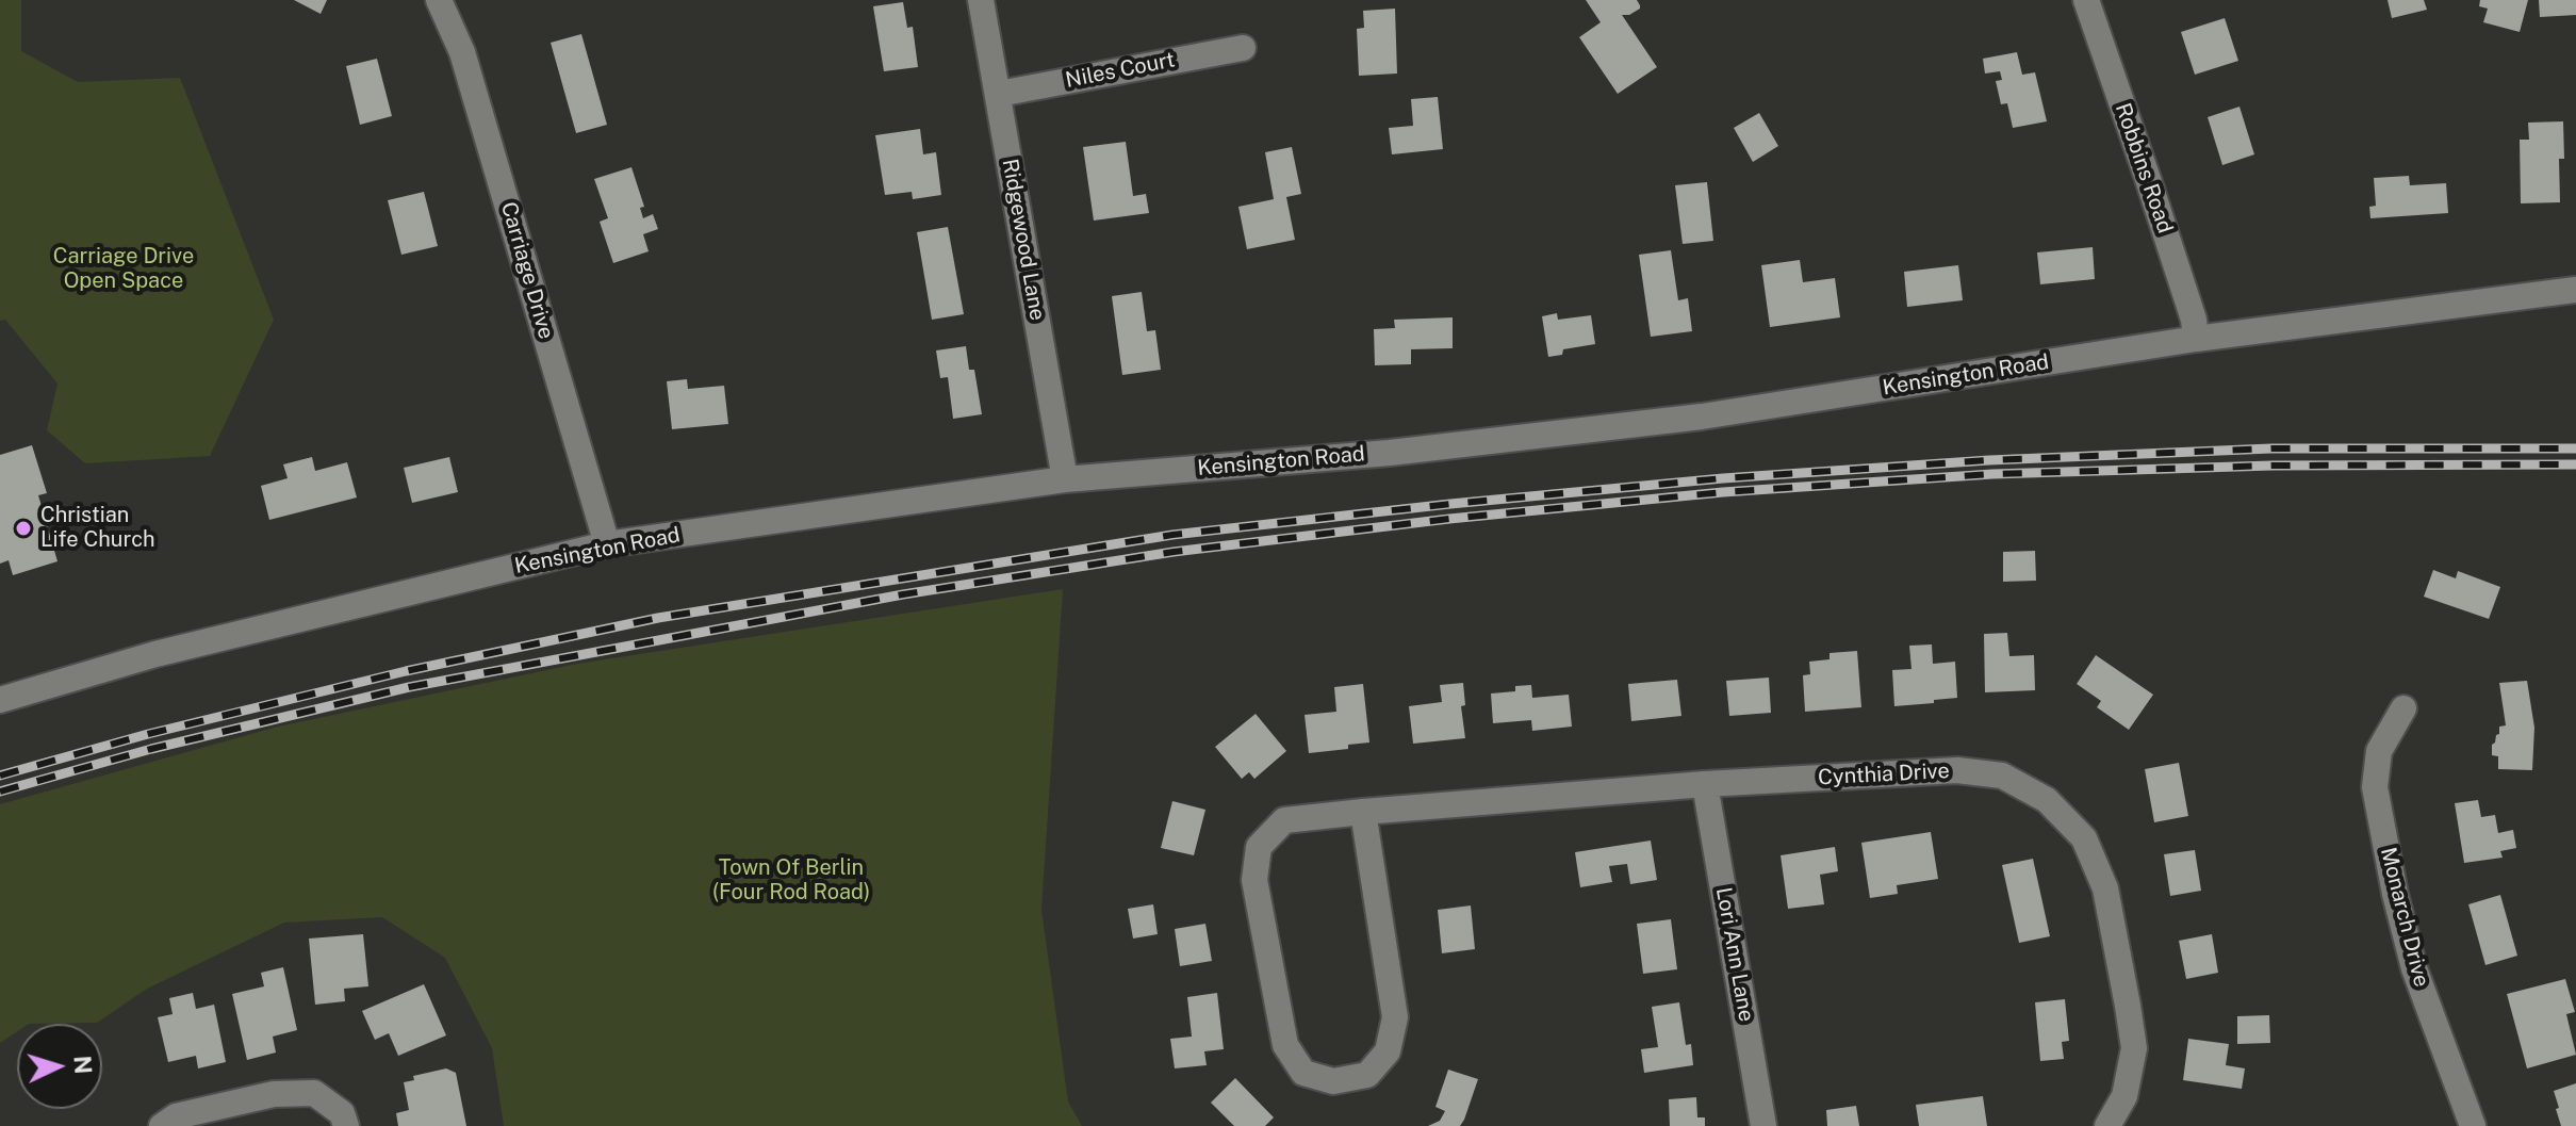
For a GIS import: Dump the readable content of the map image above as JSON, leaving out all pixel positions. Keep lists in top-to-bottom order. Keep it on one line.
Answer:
{"streets":{"street":["Niles Court","Robbins Road","Ridgewood Lane","Carriage Drive","Kensington Road","Cynthia Drive","Monarch Drive","Lori Ann Lane"]},"crossings":[["Niles Court","Ridgewood Lane"],["Robbins Road","Kensington Road"],["Ridgewood Lane","Kensington Road"],["Carriage Drive","Kensington Road"],["Cynthia Drive","Lori Ann Lane"]],"parks":["Carriage Drive Open Space","Town Of Berlin (Four Rod Road)"],"places":["Christian Life Church"],"north":"right"}
